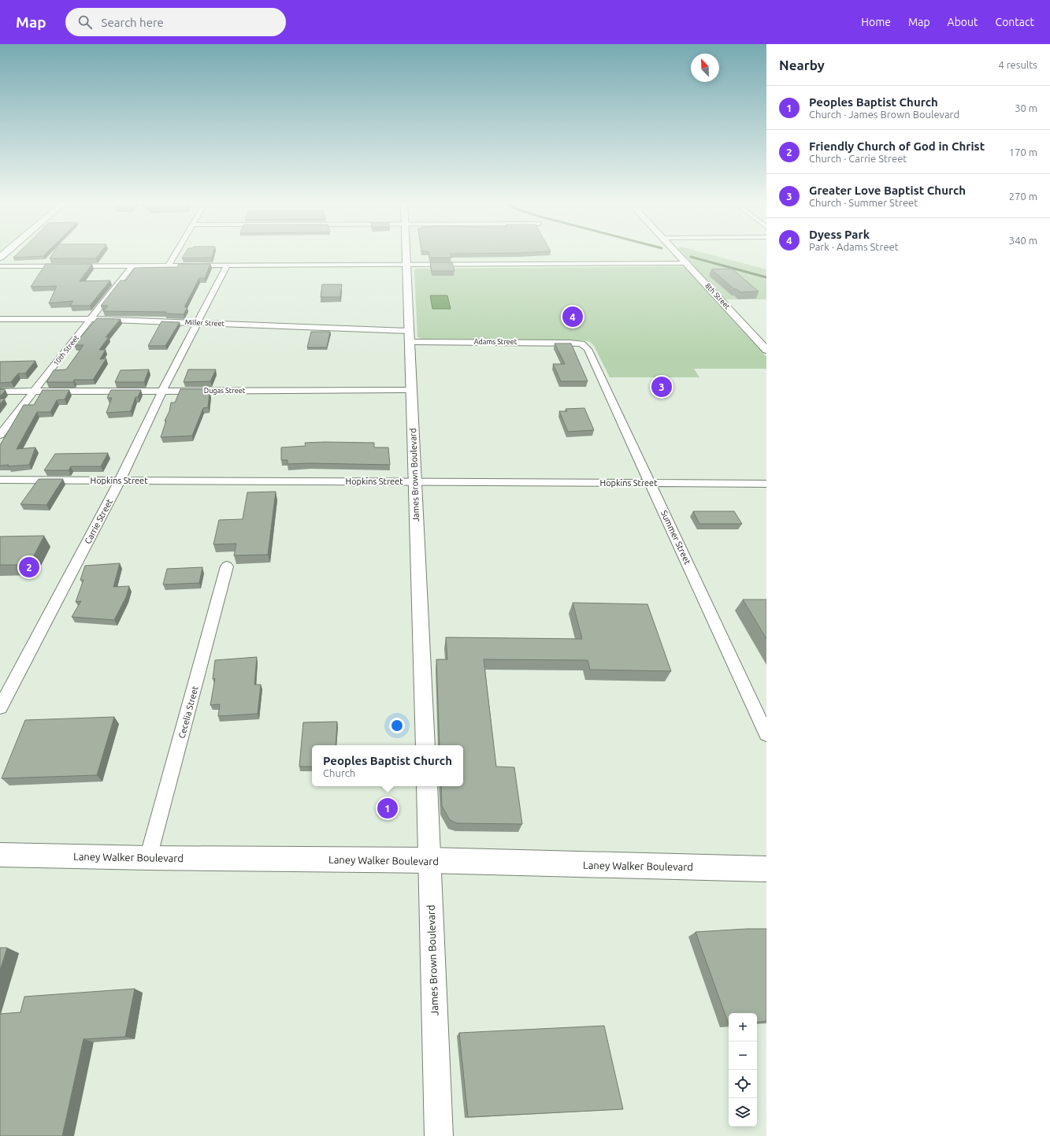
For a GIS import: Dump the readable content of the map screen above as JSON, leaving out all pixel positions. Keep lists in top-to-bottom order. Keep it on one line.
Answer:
{"streets":{"main road":["Laney Walker Boulevard"],"street":["8th Street","Miller Street","Adams Street","10th Street","Dugas Street","James Brown Boulevard","Hopkins Street","Carrie Street","Summer Street","Cecelia Street"]},"crossings":[["Miller Street","Adams Street"],["Miller Street","10th Street"],["Miller Street","James Brown Boulevard"],["Miller Street","Carrie Street"],["Adams Street","James Brown Boulevard"],["Adams Street","Summer Street"],["10th Street","Dugas Street"],["Dugas Street","James Brown Boulevard"],["Dugas Street","Carrie Street"],["James Brown Boulevard","Hopkins Street"],["James Brown Boulevard","Laney Walker Boulevard"],["Hopkins Street","Carrie Street"],["Hopkins Street","Summer Street"],["Cecelia Street","Laney Walker Boulevard"]],"north":"top left","page":{"header":"Map","search":"Search here","nav":["Home","Map","About","Contact"],"heading":["Nearby","4 results"],"list":[{"mark":"1","name":"Peoples Baptist Church","note":"Church · James Brown Boulevard","value":"30 m"},{"mark":"2","name":"Friendly Church of God in Christ","note":"Church · Carrie Street","value":"170 m"},{"mark":"3","name":"Greater Love Baptist Church","note":"Church · Summer Street","value":"270 m"},{"mark":"4","name":"Dyess Park","note":"Park · Adams Street","value":"340 m"}],"pins":["4","3","2","1"],"popup":["Peoples Baptist Church","Church"],"map_buttons":["+","−"]}}
